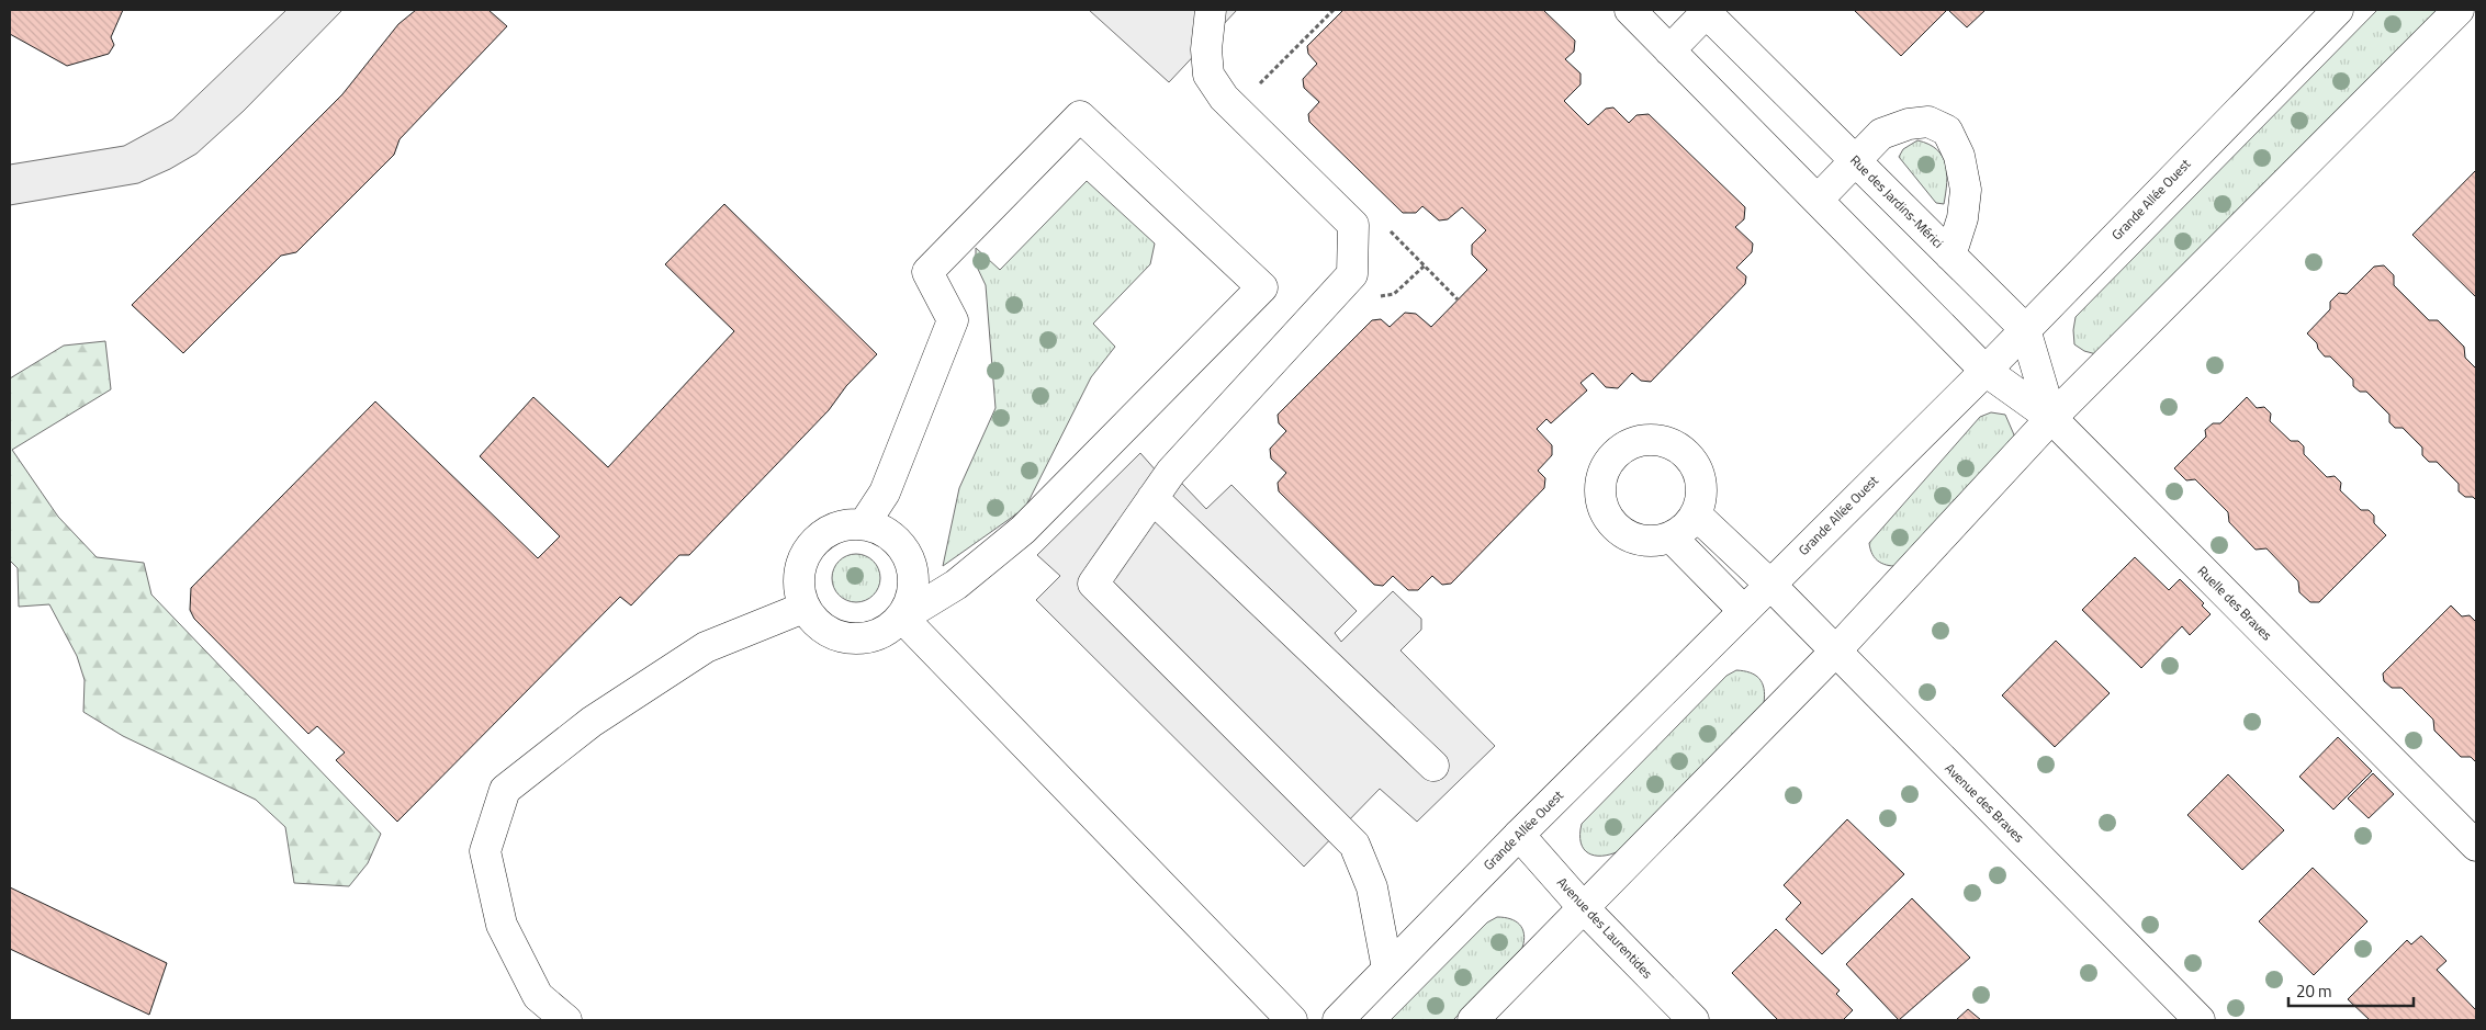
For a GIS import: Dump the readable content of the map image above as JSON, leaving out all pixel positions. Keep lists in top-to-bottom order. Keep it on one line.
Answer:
{"streets":{"main road":["Grande Allée Ouest","Rue des Jardins-Mérici","Ruelle des Braves","Avenue des Braves","Avenue des Laurentides"]},"crossings":[["Grande Allée Ouest","Rue des Jardins-Mérici"],["Grande Allée Ouest","Ruelle des Braves"],["Grande Allée Ouest","Avenue des Braves"],["Grande Allée Ouest","Avenue des Laurentides"],["Rue des Jardins-Mérici","Ruelle des Braves"]],"scale_bar":"20 m"}
